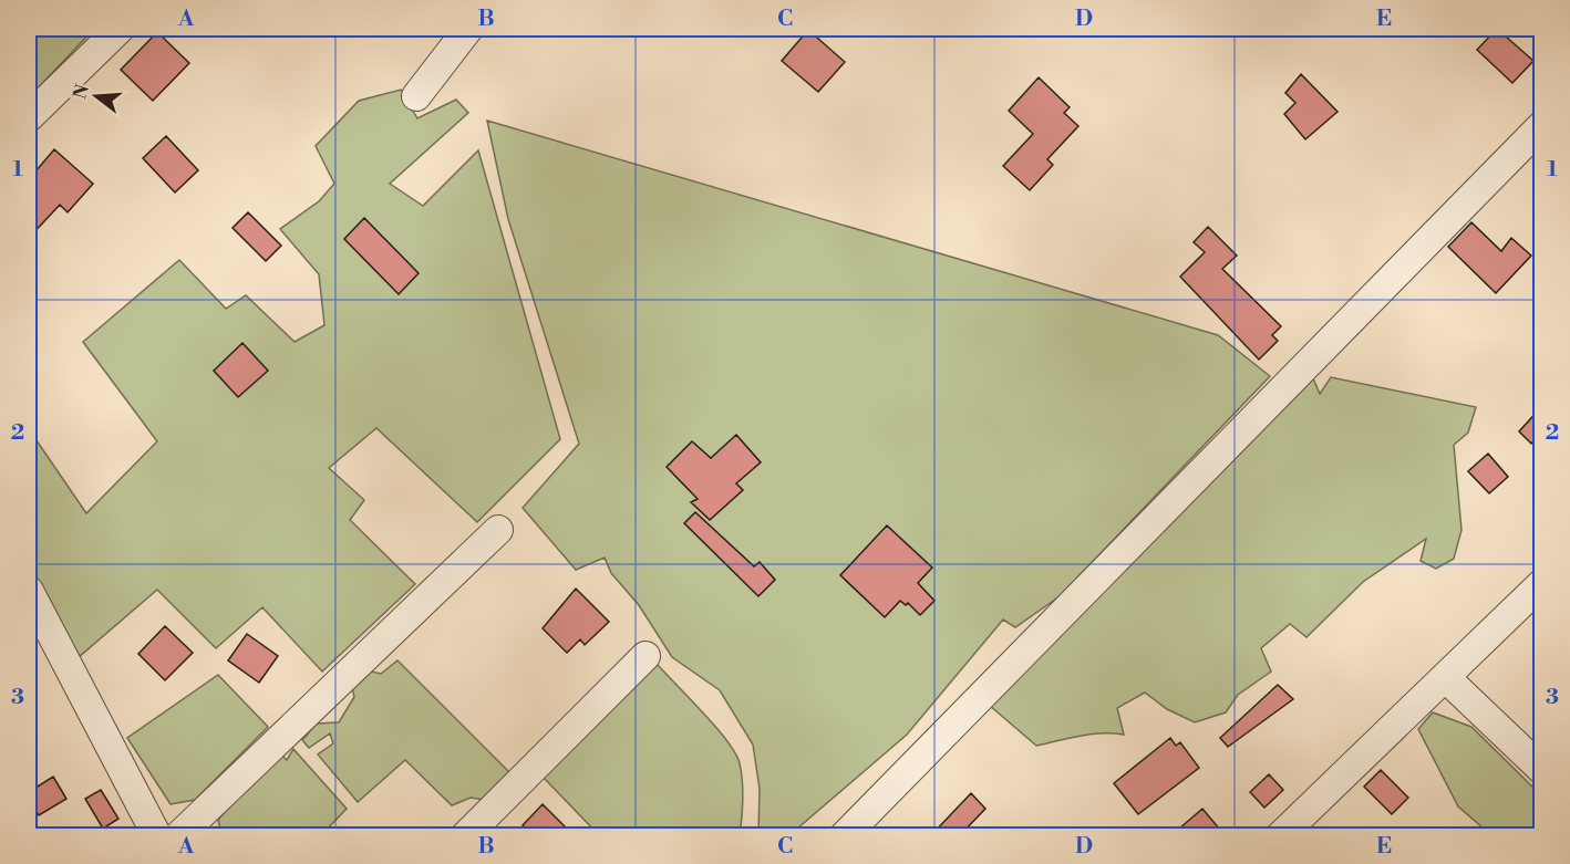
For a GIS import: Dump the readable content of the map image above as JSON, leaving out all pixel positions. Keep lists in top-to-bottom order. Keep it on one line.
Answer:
{"north":"left","grid":{"columns":["A","B","C","D","E"],"rows":["1","2","3"]}}
